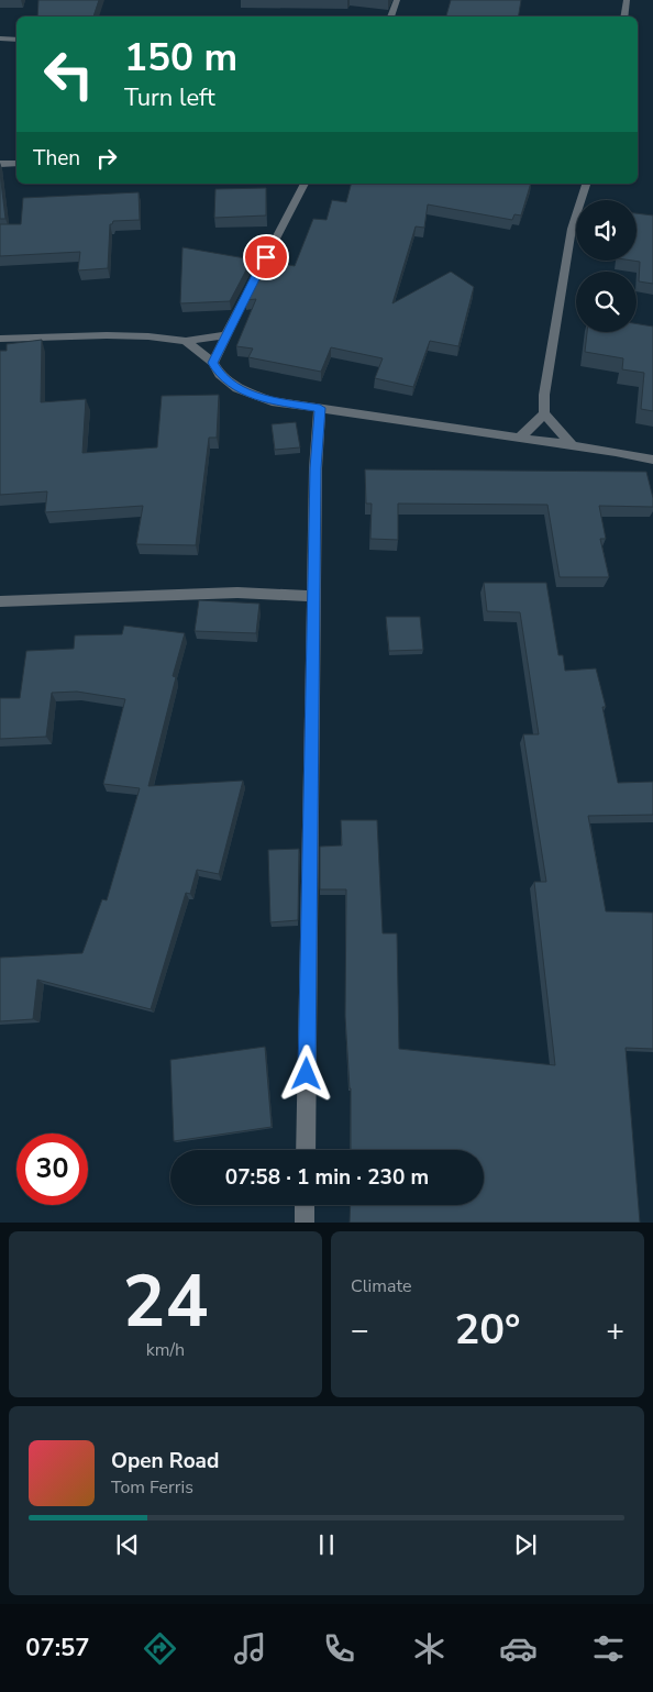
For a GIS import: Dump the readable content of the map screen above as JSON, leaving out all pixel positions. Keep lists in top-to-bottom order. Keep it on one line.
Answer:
{"page":{"turn":["150 m","Turn left"],"then":"Then","limit":"30","trip":"07:58 · 1 min · 230 m","tile":[["24","km/h"],"Climate"],"heat":["−","20°","+"],"song":["Open Road","Tom Ferris"],"tabs":"07:57"}}
